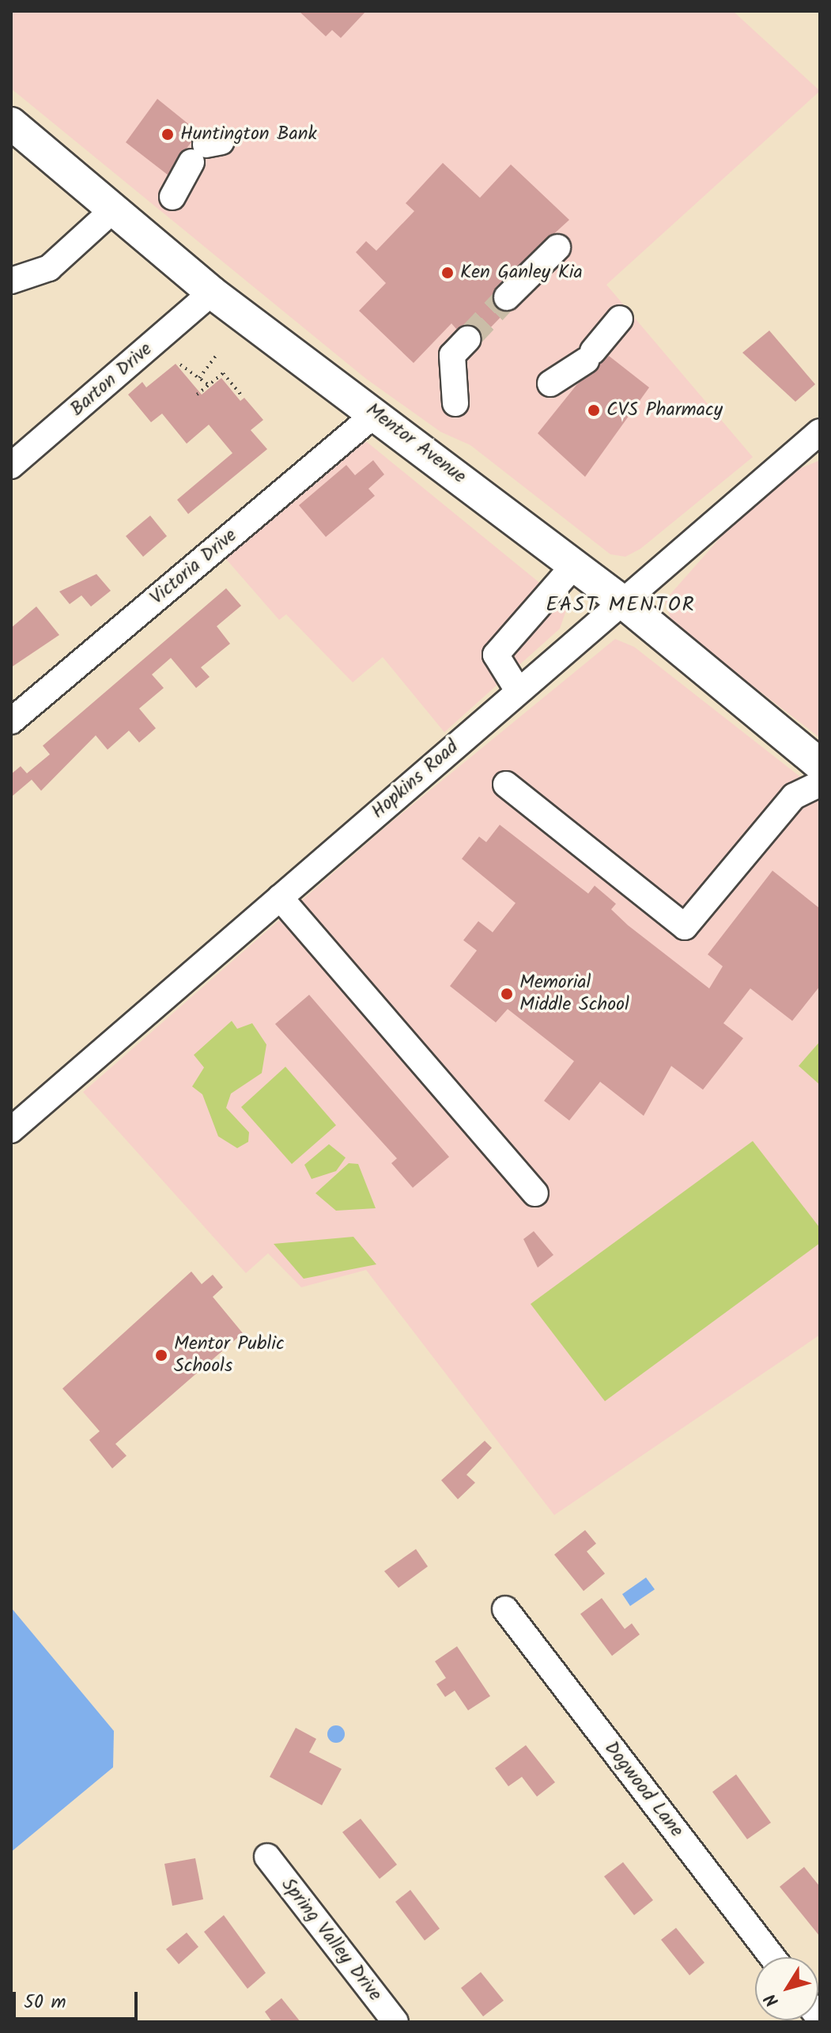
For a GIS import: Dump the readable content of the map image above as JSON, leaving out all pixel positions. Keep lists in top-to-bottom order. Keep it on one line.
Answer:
{"streets":{"main road":["Mentor Avenue"],"street":["Barton Drive","Victoria Drive","Hopkins Road","Dogwood Lane","Spring Valley Drive"]},"crossings":[["Barton Drive","Mentor Avenue"],["Mentor Avenue","Victoria Drive"],["Mentor Avenue","Hopkins Road"]],"districts":["EAST MENTOR"],"places":["Huntington Bank","Ken Ganley Kia","CVS Pharmacy","Memorial Middle School","Mentor Public Schools"],"scale_bar":"50 m","north":"bottom left"}
